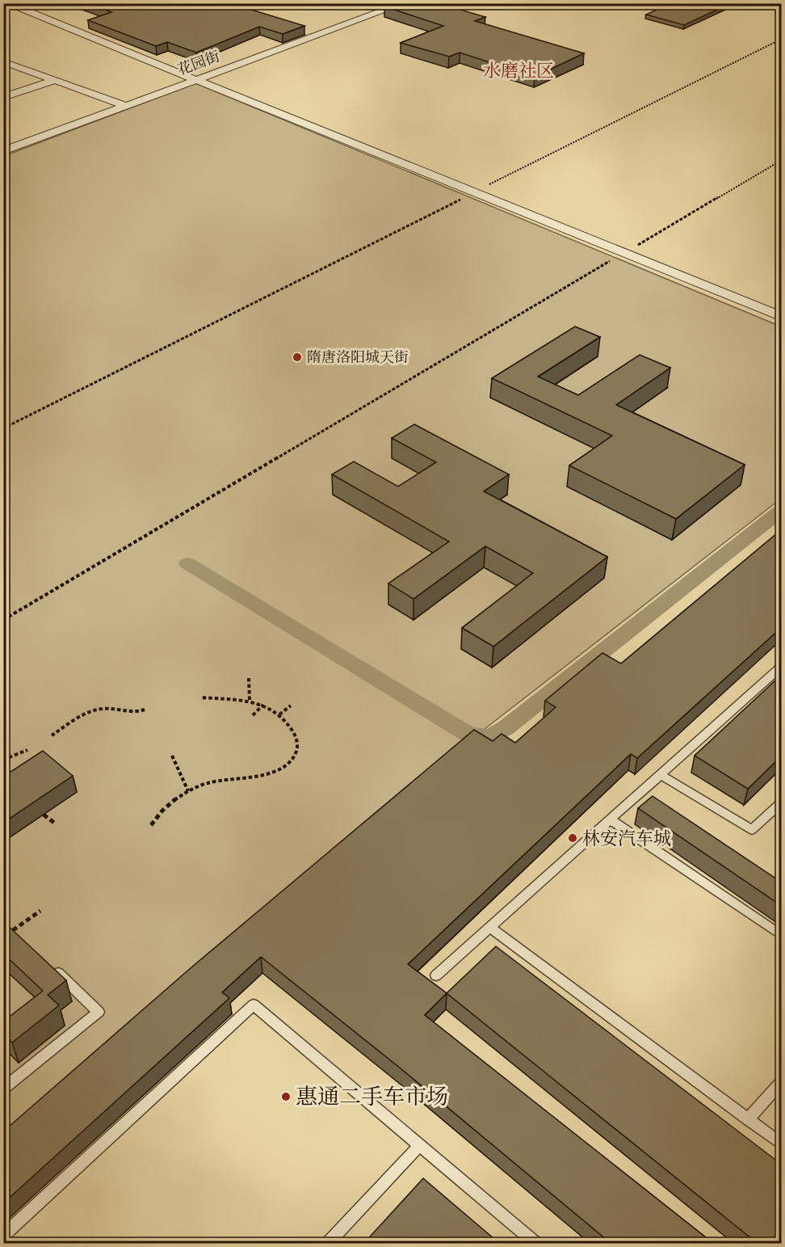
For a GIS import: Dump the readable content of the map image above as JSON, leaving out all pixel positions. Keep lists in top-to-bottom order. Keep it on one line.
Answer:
{"streets":{"street":["花园街"]},"districts":["水磨社区"],"places":["隋唐洛阳城天街","林安汽车城","惠通二手车市场"]}
